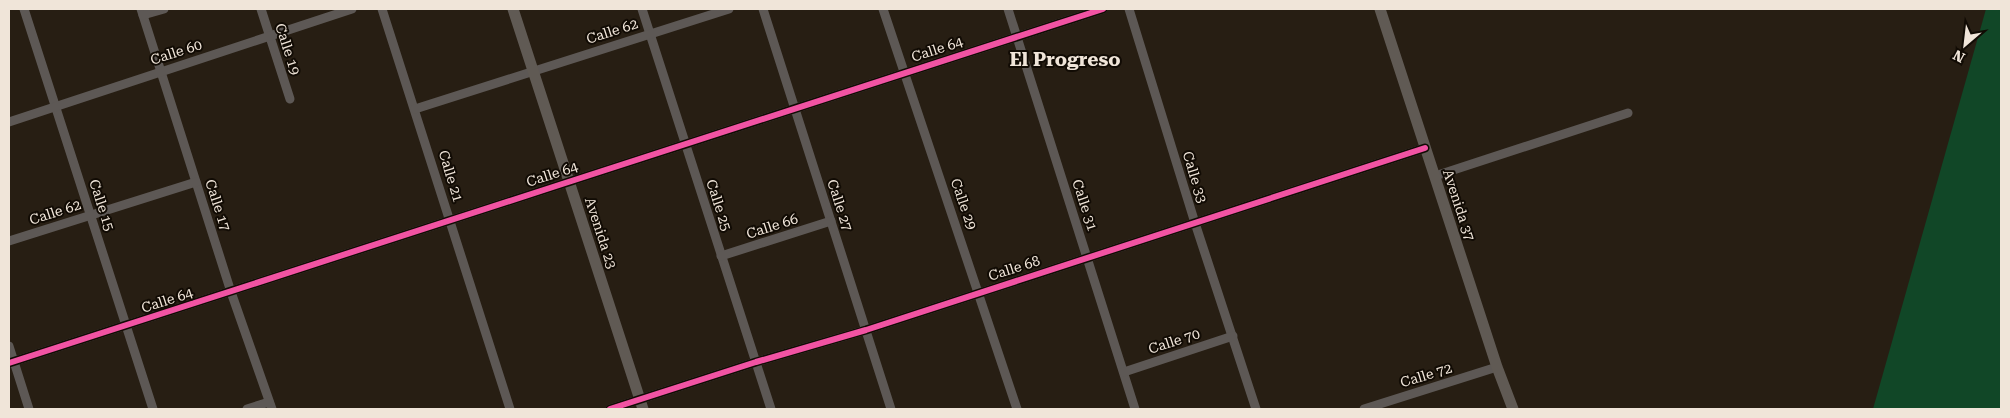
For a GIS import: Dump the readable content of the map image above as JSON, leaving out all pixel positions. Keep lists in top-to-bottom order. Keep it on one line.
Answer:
{"streets":{"street":["Calle 62","Calle 19","Calle 64","Calle 60","Calle 21","Calle 33","Calle 29","Calle 15","Calle 17","Calle 25","Calle 27","Calle 31","Avenida 37","Calle 66","Avenida 23","Calle 68","Calle 70","Calle 72"]},"crossings":[["Calle 62","Calle 21"],["Calle 62","Calle 15"],["Calle 62","Calle 17"],["Calle 62","Calle 25"],["Calle 62","Avenida 23"],["Calle 19","Calle 60"],["Calle 64","Calle 21"],["Calle 64","Calle 29"],["Calle 64","Calle 15"],["Calle 64","Calle 17"],["Calle 64","Calle 25"],["Calle 64","Calle 27"],["Calle 64","Calle 31"],["Calle 64","Avenida 23"],["Calle 60","Calle 15"],["Calle 60","Calle 17"],["Calle 33","Calle 68"],["Calle 33","Calle 70"],["Calle 29","Calle 68"],["Calle 25","Calle 66"],["Calle 25","Calle 68"],["Calle 27","Calle 66"],["Calle 27","Calle 68"],["Calle 31","Calle 68"],["Calle 31","Calle 70"],["Avenida 37","Calle 68"],["Avenida 37","Calle 72"],["Avenida 23","Calle 68"]],"districts":["El Progreso"],"north":"bottom left"}
